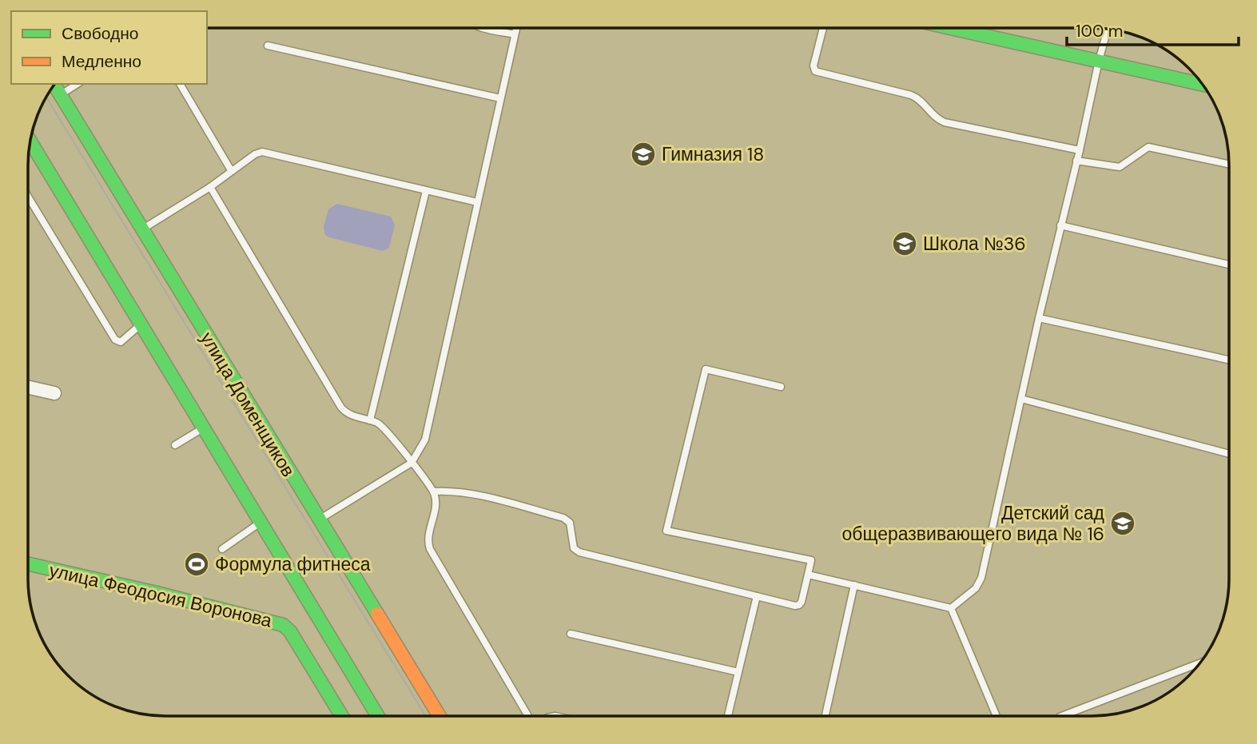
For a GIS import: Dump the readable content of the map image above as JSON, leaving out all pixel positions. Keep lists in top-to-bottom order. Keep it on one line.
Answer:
{"streets":{"main road":["улица Доменщиков","улица Феодосия Воронова"]},"places":{"school or university":["Гимназия 18","Школа №36","Детский сад общеразвивающего вида № 16"],"sports":["Формула фитнеса"]},"legend":["Свободно","Медленно"],"scale_bar":"100 m"}
